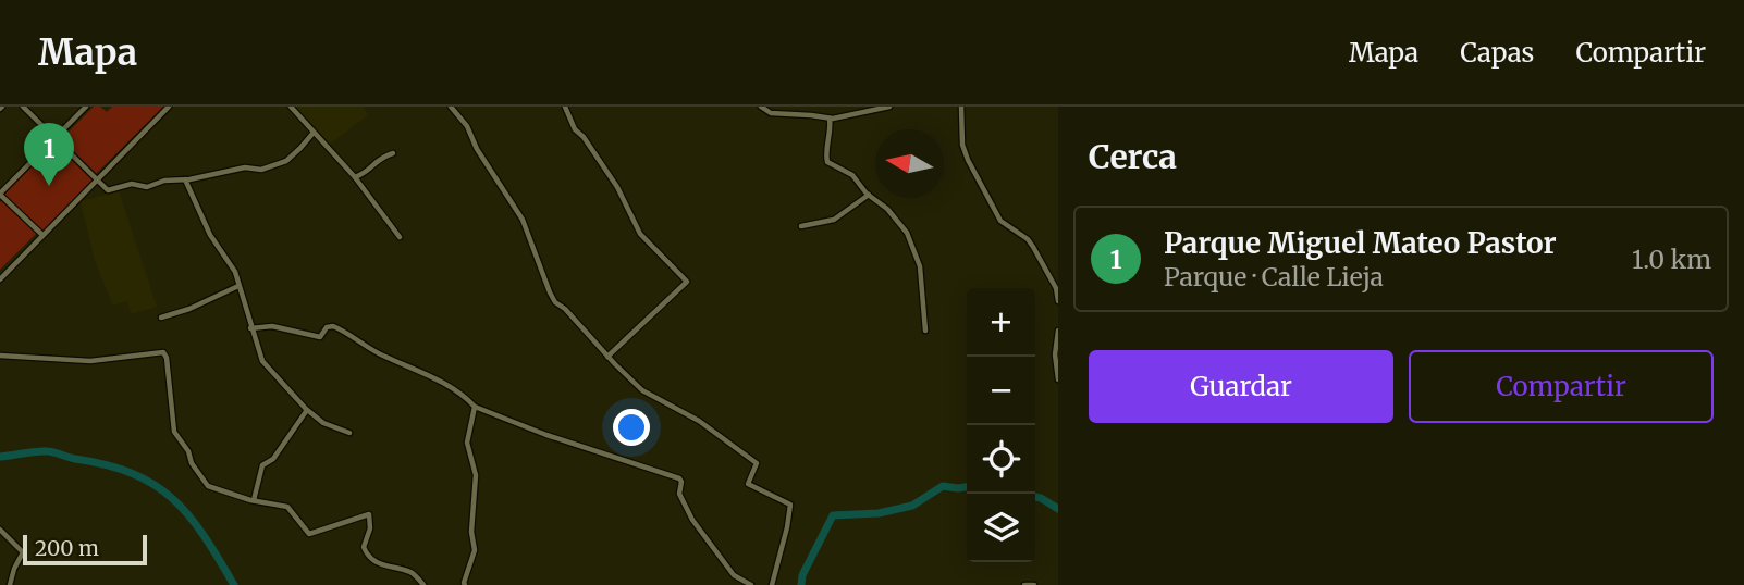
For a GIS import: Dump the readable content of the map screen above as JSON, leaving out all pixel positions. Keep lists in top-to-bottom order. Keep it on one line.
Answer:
{"scale_bar":"200 m","north":"left","page":{"header":"Mapa","nav":["Mapa","Capas","Compartir"],"heading":"Cerca","pins":"1","list":[{"mark":"1","name":"Parque Miguel Mateo Pastor","note":"Parque · Calle Lieja","value":"1.0 km"}],"map_buttons":["+","−"],"buttons":["Guardar","Compartir"],"scale":"200 m"}}
